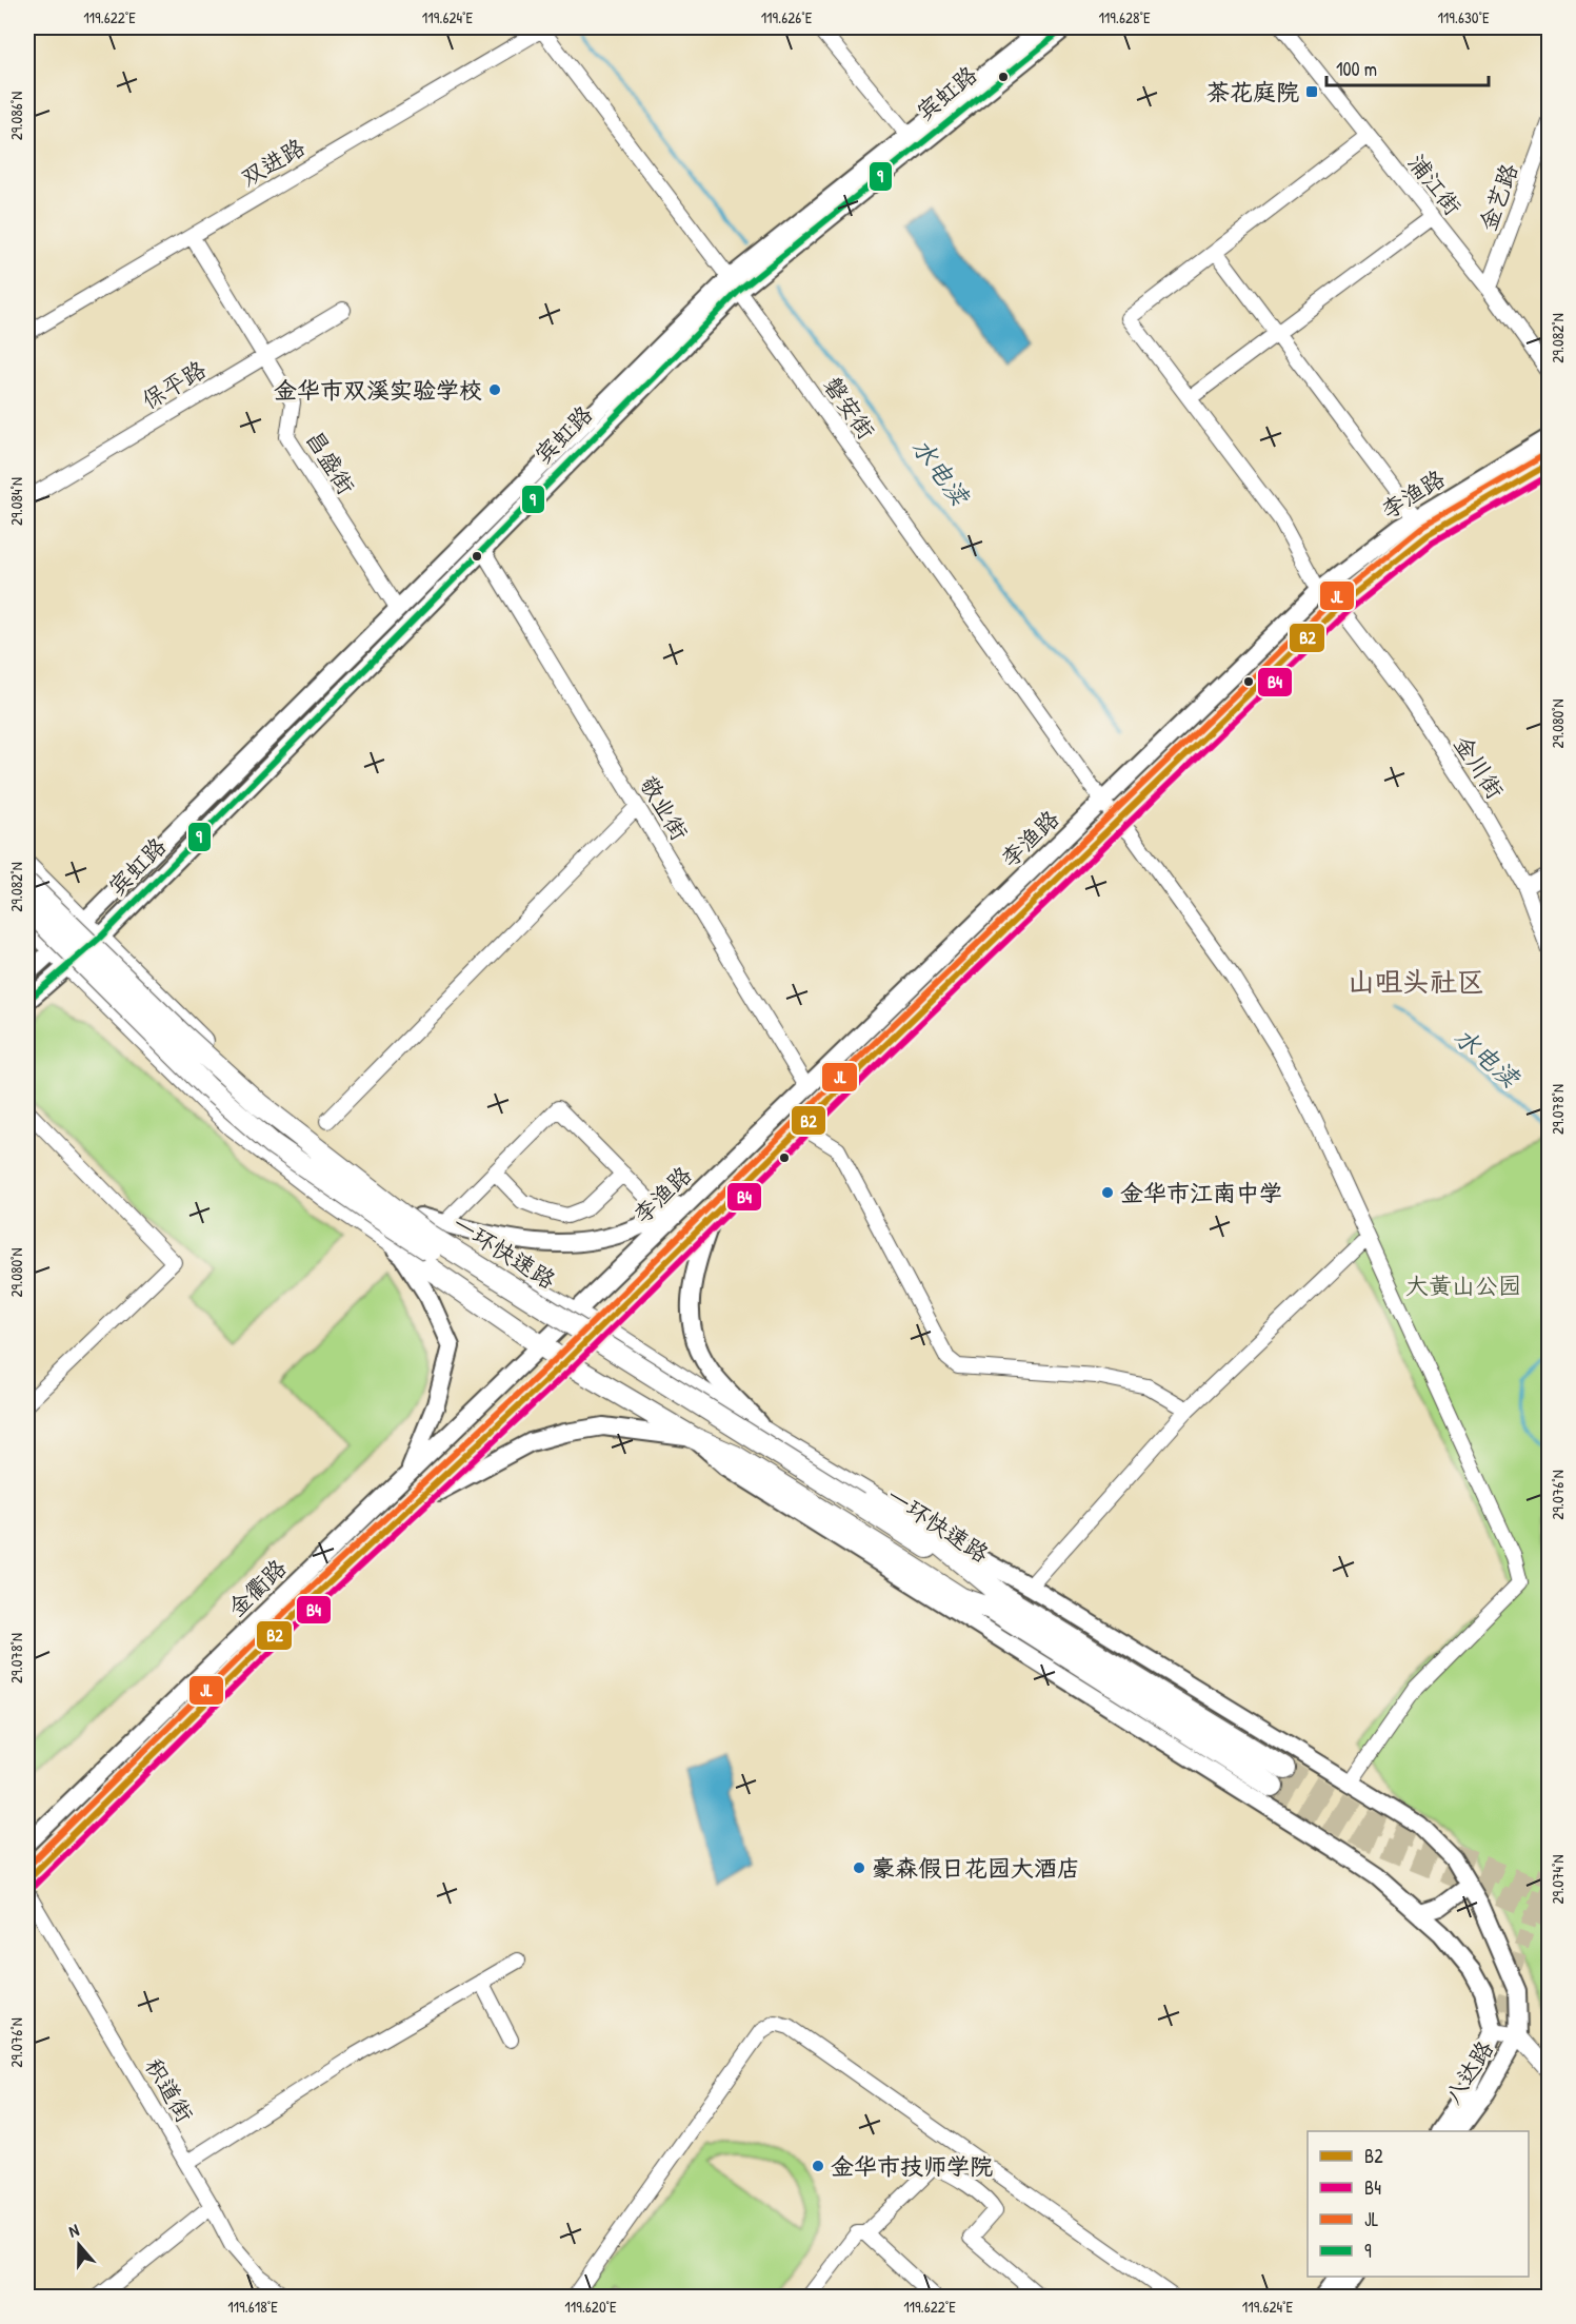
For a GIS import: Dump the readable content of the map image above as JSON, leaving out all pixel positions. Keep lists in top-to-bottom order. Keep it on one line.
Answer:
{"streets":{"highway":["一环快速路"],"main road":["宾虹路","李渔路","金衢路","八达路"],"street":["双进路","浦江街","金艺路","保平路","磐安街","昌盛街","金川街","敬业街","积道街"]},"crossings":[["宾虹路","磐安街"],["宾虹路","昌盛街"],["宾虹路","敬业街"],["双进路","磐安街"],["双进路","昌盛街"],["浦江街","金艺路"],["保平路","昌盛街"],["磐安街","李渔路"],["李渔路","敬业街"],["李渔路","金衢路"]],"districts":["山咀头社区"],"water":["水电渎"],"parks":["大黄山公园"],"places":{"transit":["茶花庭院"],"other":["金华市双溪实验学校","金华市江南中学","豪森假日花园大酒店","金华市技师学院"]},"lines":["transit line 9","transit line JL","transit line B2","transit line B4"],"legend":["B2","B4","JL","9"],"scale_bar":"100 m","north":"top","coordinates":["119.622°E","119.624°E","119.626°E","119.628°E","119.630°E","29.086°N","29.082°N","29.084°N","29.080°N","29.078°N","29.076°N","29.074°N","119.618°E","119.620°E"]}
